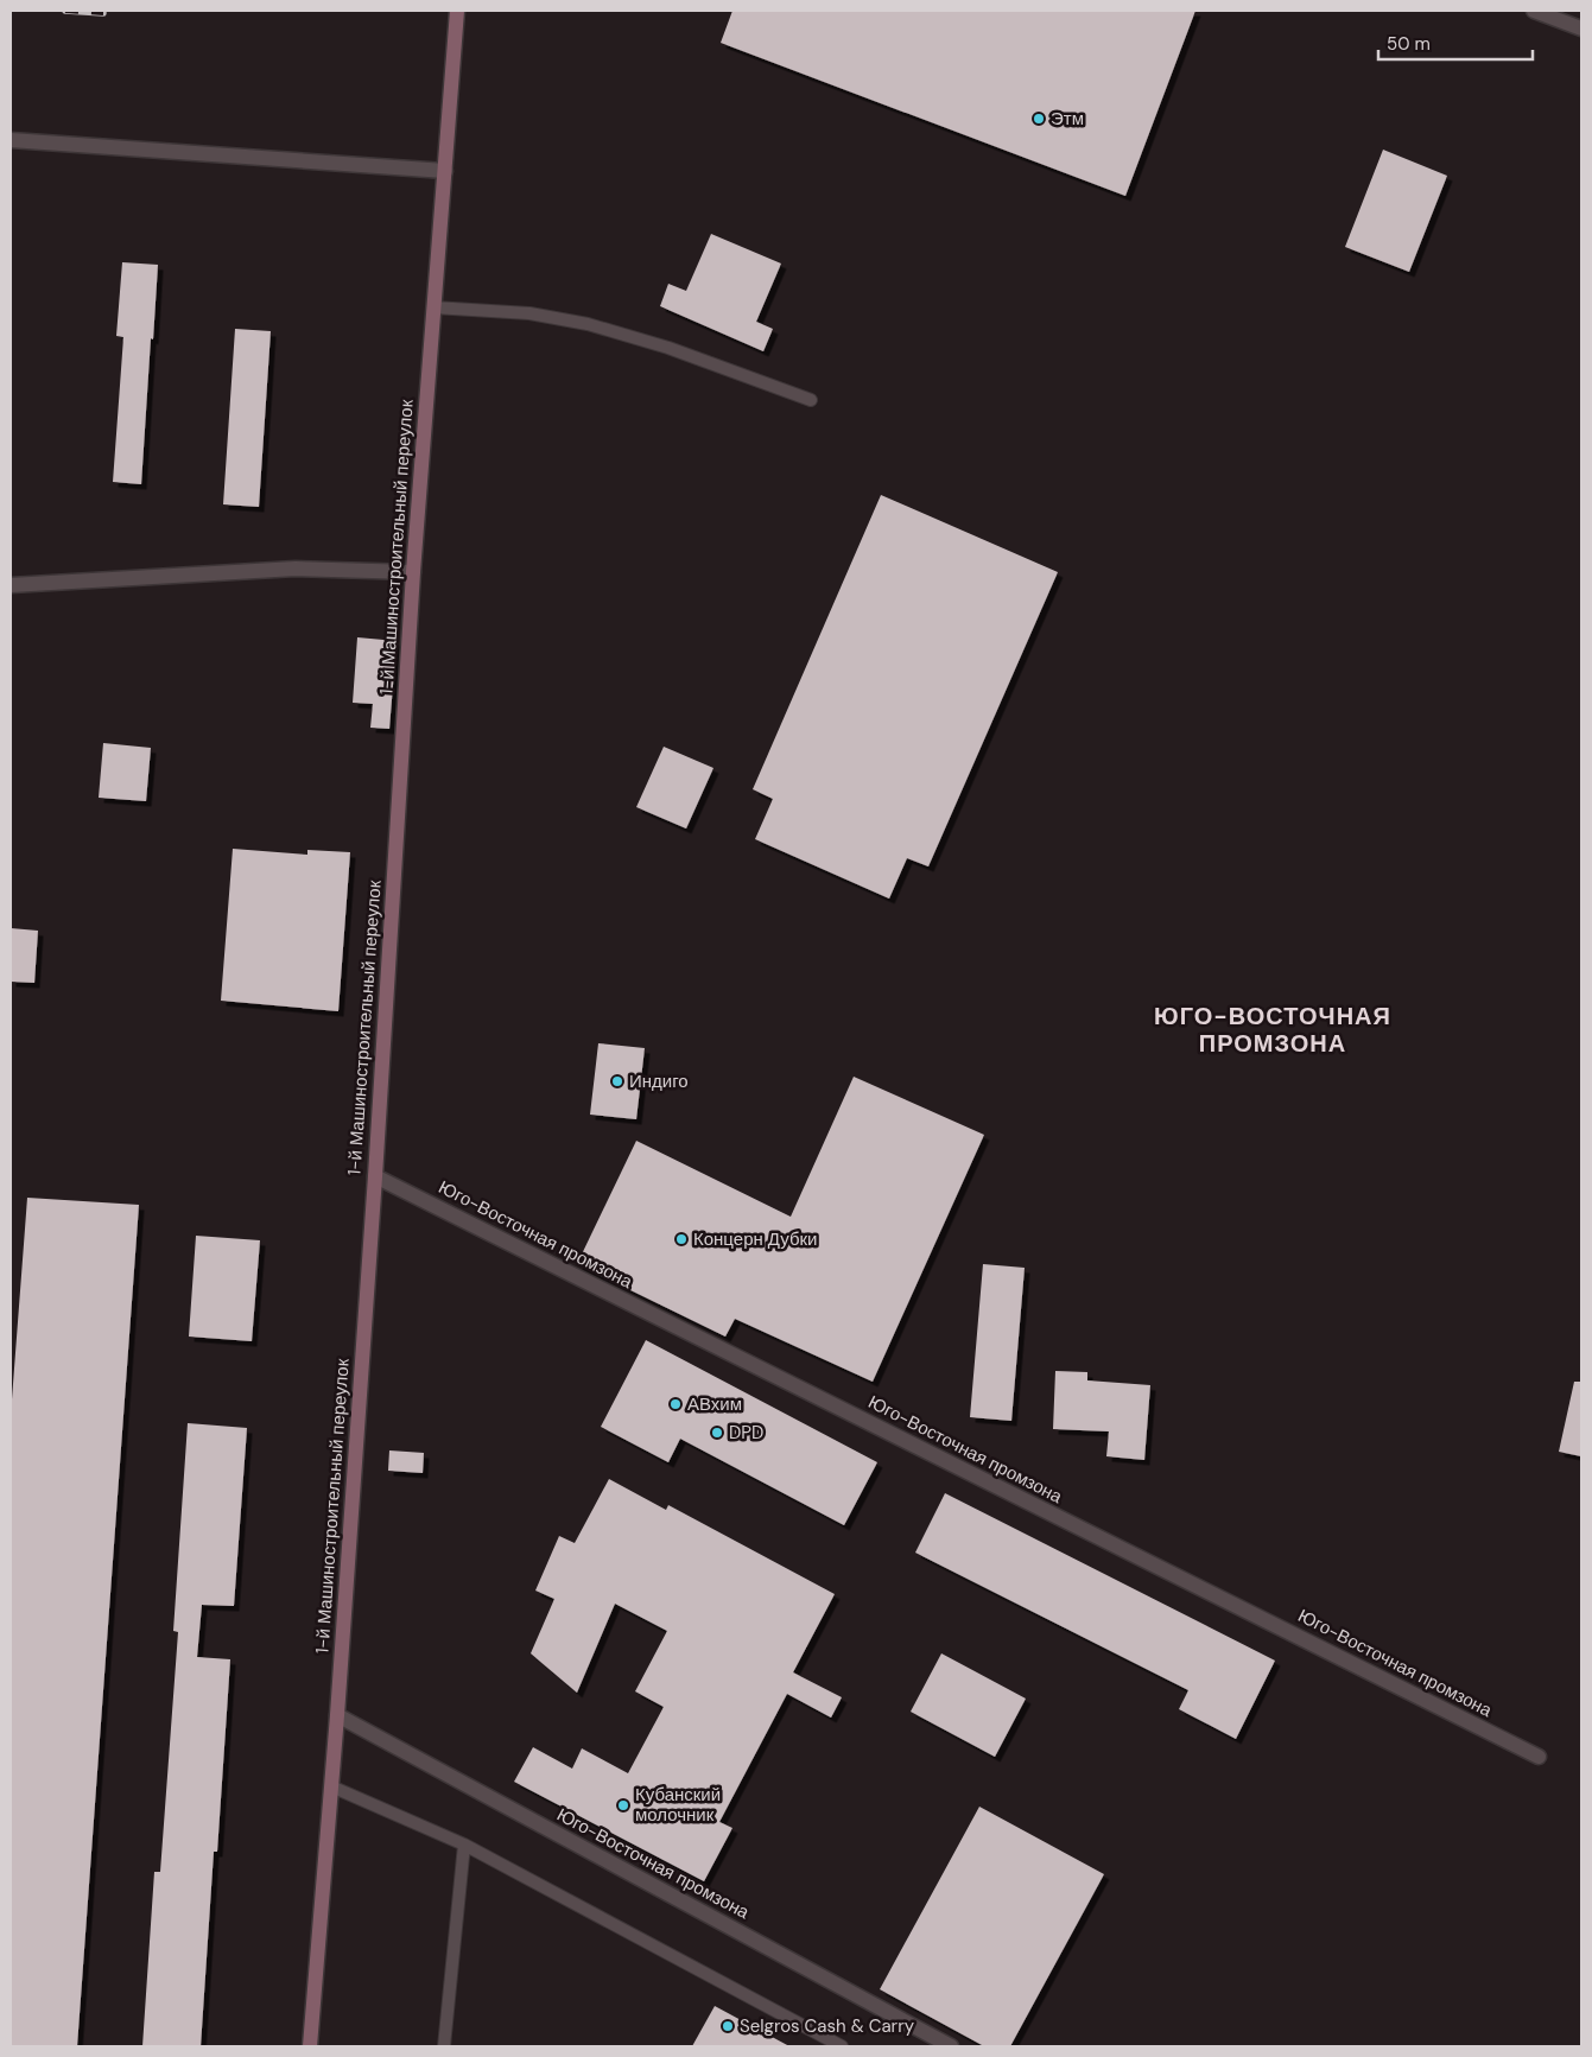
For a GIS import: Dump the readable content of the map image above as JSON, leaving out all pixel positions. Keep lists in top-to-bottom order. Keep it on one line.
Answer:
{"streets":{"street":["1-й Машиностроительный переулок","Юго-Восточная промзона"]},"crossings":[["1-й Машиностроительный переулок","Юго-Восточная промзона"]],"districts":["ЮГО-ВОСТОЧНАЯ ПРОМЗОНА"],"places":["Этм","Индиго","Концерн Дубки","АВхим","DPD","Кубанский молочник","Selgros Cash & Carry"],"scale_bar":"50 m"}
